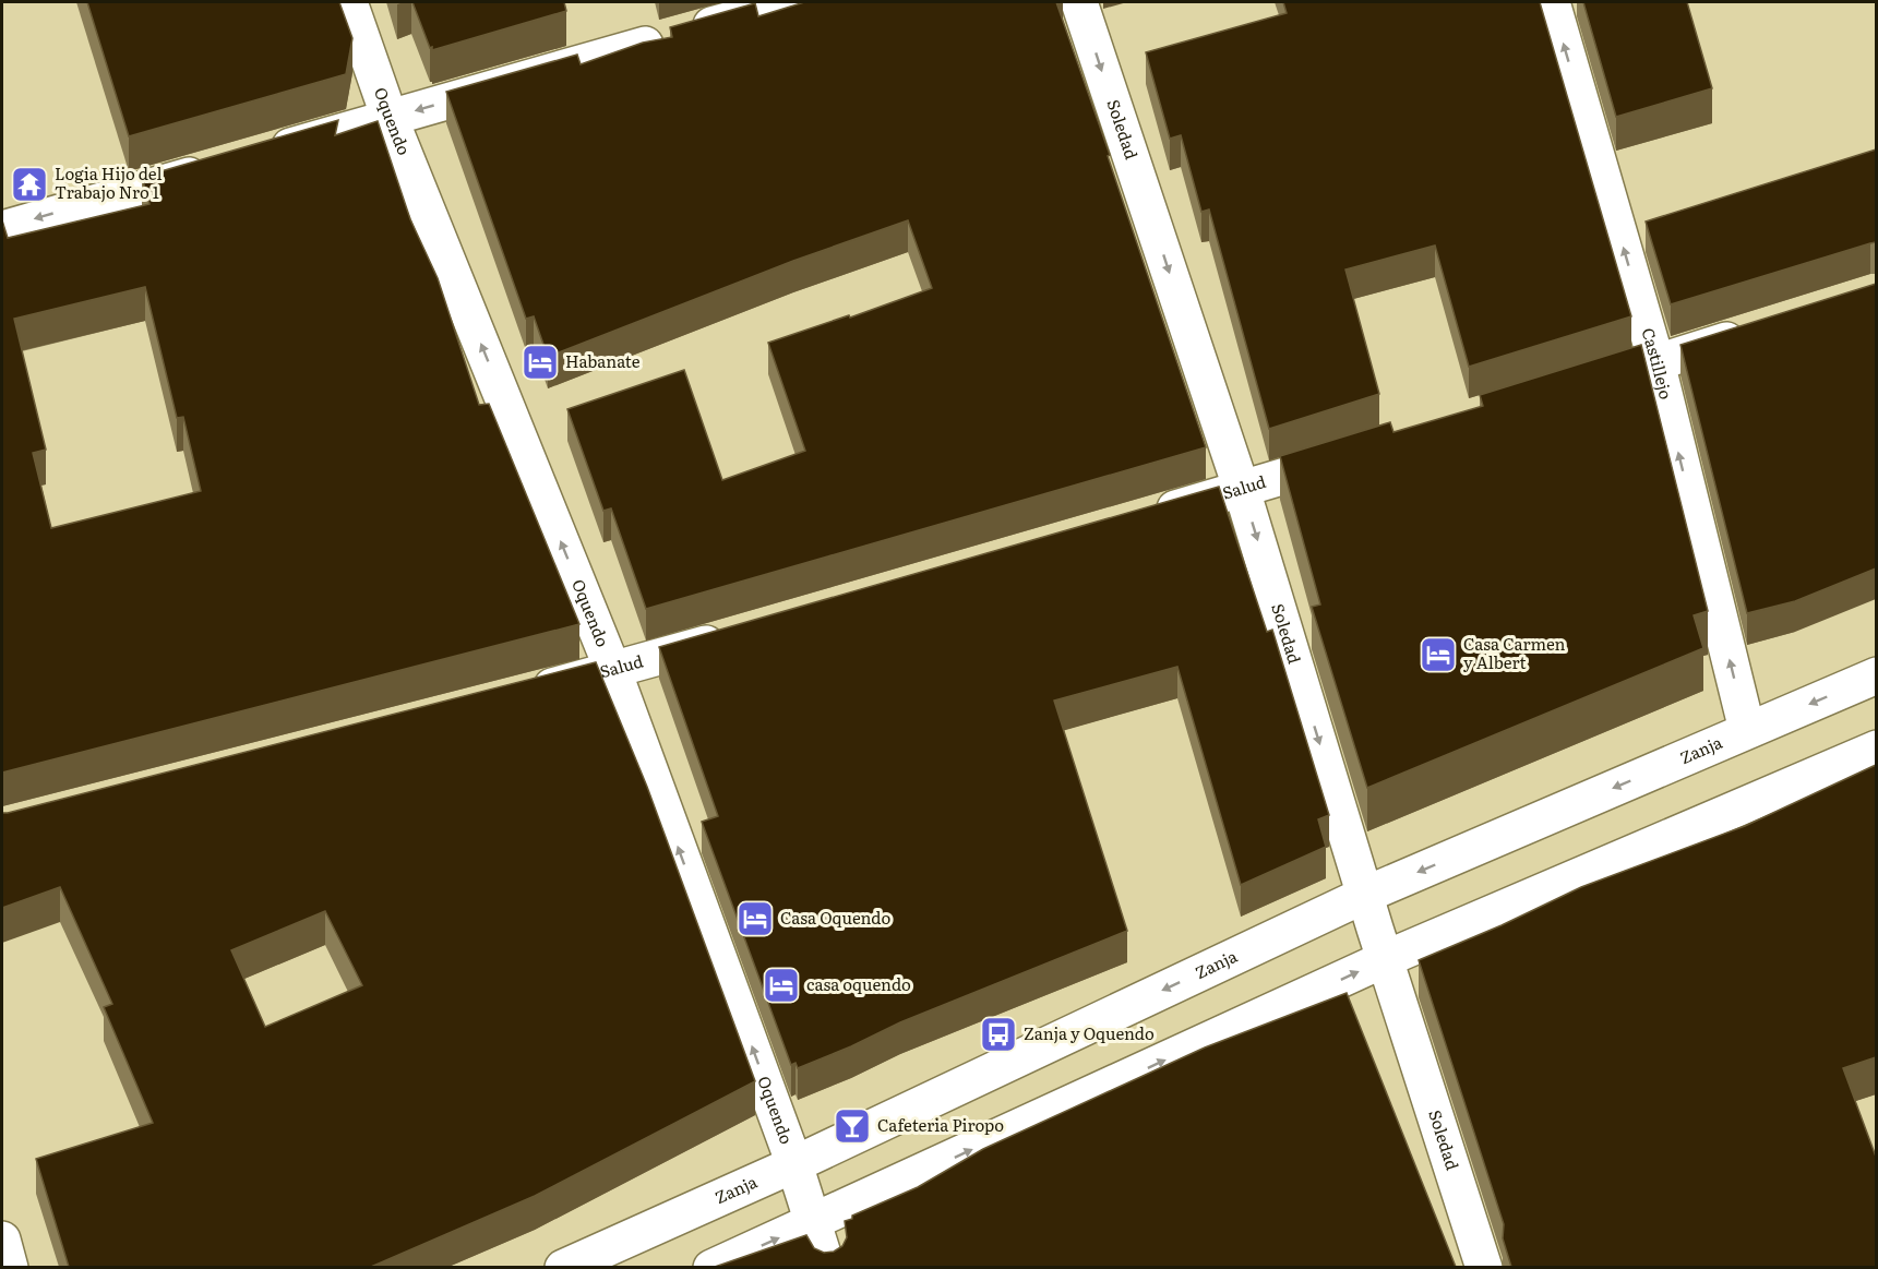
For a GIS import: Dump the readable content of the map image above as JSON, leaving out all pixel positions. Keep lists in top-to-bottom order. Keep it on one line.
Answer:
{"streets":{"street":["Oquendo","Soledad","Castillejo","Salud","Zanja"]},"crossings":[["Oquendo","Salud"],["Oquendo","Zanja"],["Soledad","Salud"],["Soledad","Zanja"],["Castillejo","Zanja"]],"one_way":["Oquendo","Soledad","Castillejo"],"places":{"temple":["Logia Hijo del Trabajo Nro 1"],"hotel":["Habanate","Casa Carmen y Albert","Casa Oquendo","casa oquendo"],"bus stop":["Zanja y Oquendo"],"bar":["Cafeteria Piropo"]}}
